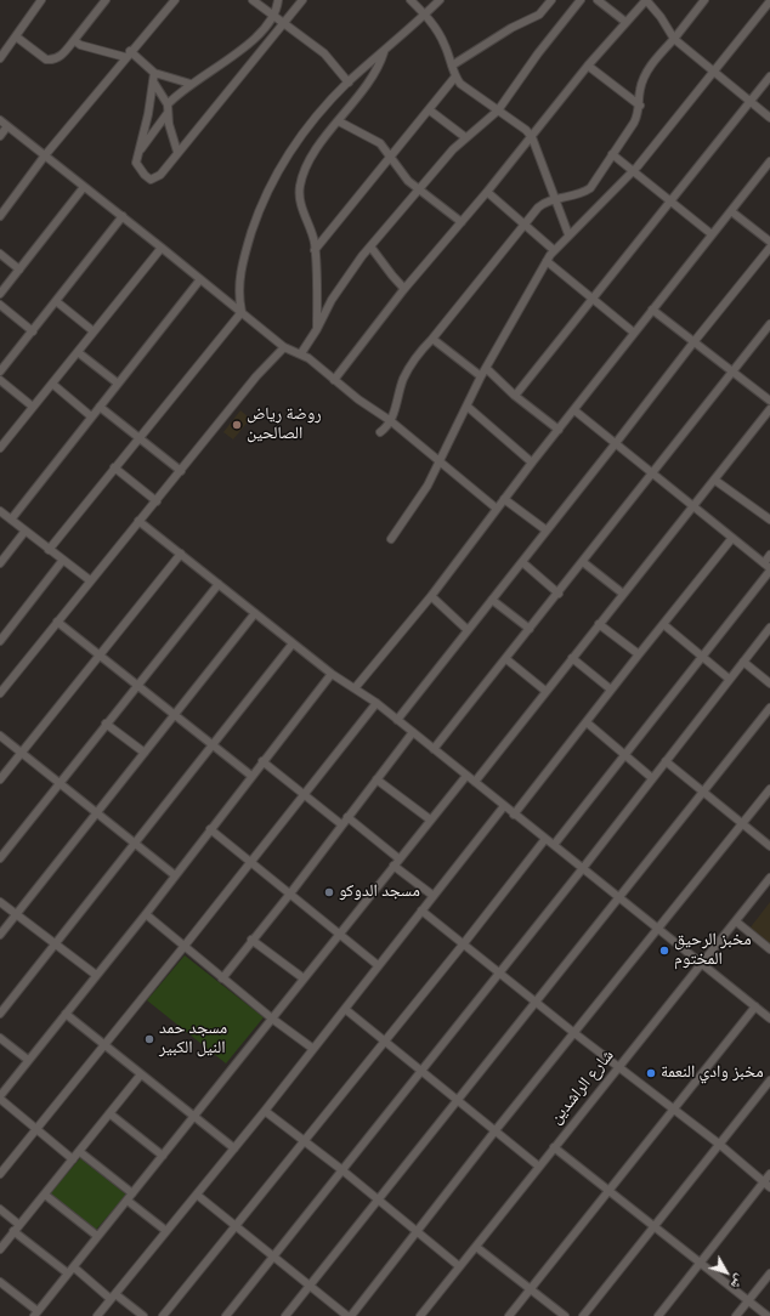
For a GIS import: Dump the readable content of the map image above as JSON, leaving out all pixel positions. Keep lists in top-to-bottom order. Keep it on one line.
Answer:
{"streets":{"street":["شارع الراشدين"]},"places":["روضة رياض الصالحين","مسجد الدوكو","مخبز الرحيق المختوم","مسجد حمد النيل الكبير","مخبز وادي النعمة"],"north":"bottom right"}
